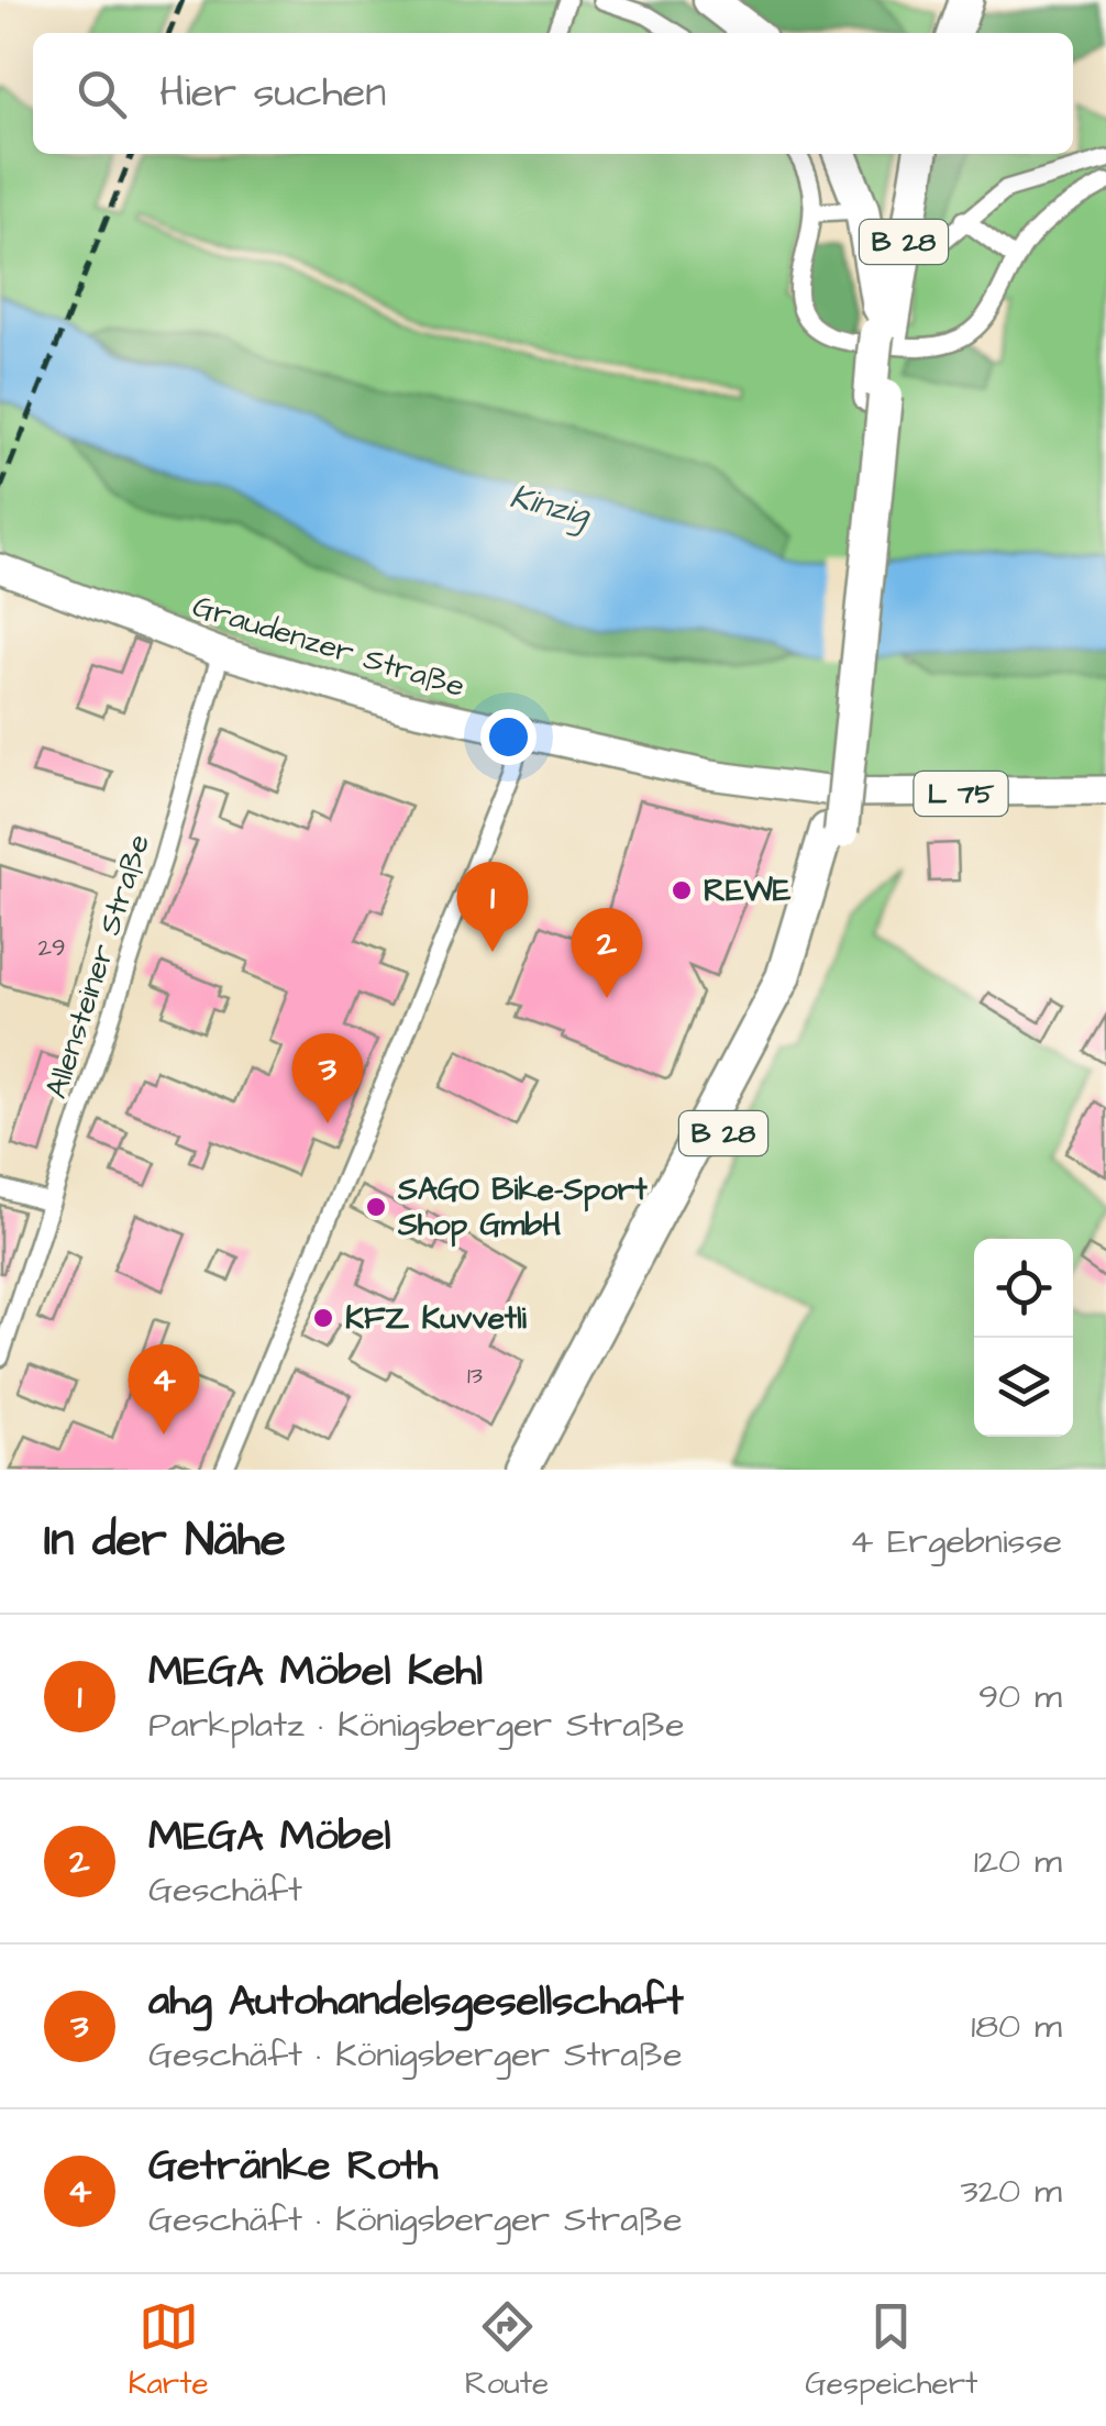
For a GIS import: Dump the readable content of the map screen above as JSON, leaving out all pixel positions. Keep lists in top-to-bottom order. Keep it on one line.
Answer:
{"streets":{"highway":["B 28"],"main road":["Graudenzer Straße","L 75"],"street":["Allensteiner Straße"]},"crossings":[["Graudenzer Straße","Allensteiner Straße"]],"water":["Kinzig"],"places":["REWE","SAGO Bike-Sport Shop GmbH","KFZ Kuvvetli"],"house_numbers":["29","13"],"page":{"search":"Hier suchen","pins":["1","2","3","4"],"heading":["In der Nähe","4 Ergebnisse"],"list":[{"mark":"1","name":"MEGA Möbel Kehl","note":"Parkplatz · Königsberger Straße","value":"90 m"},{"mark":"2","name":"MEGA Möbel","note":"Geschäft","value":"120 m"},{"mark":"3","name":"ahg Autohandelsgesellschaft","note":"Geschäft · Königsberger Straße","value":"180 m"},{"mark":"4","name":"Getränke Roth","note":"Geschäft · Königsberger Straße","value":"320 m"}],"nav":["Karte","Route","Gespeichert"]}}
